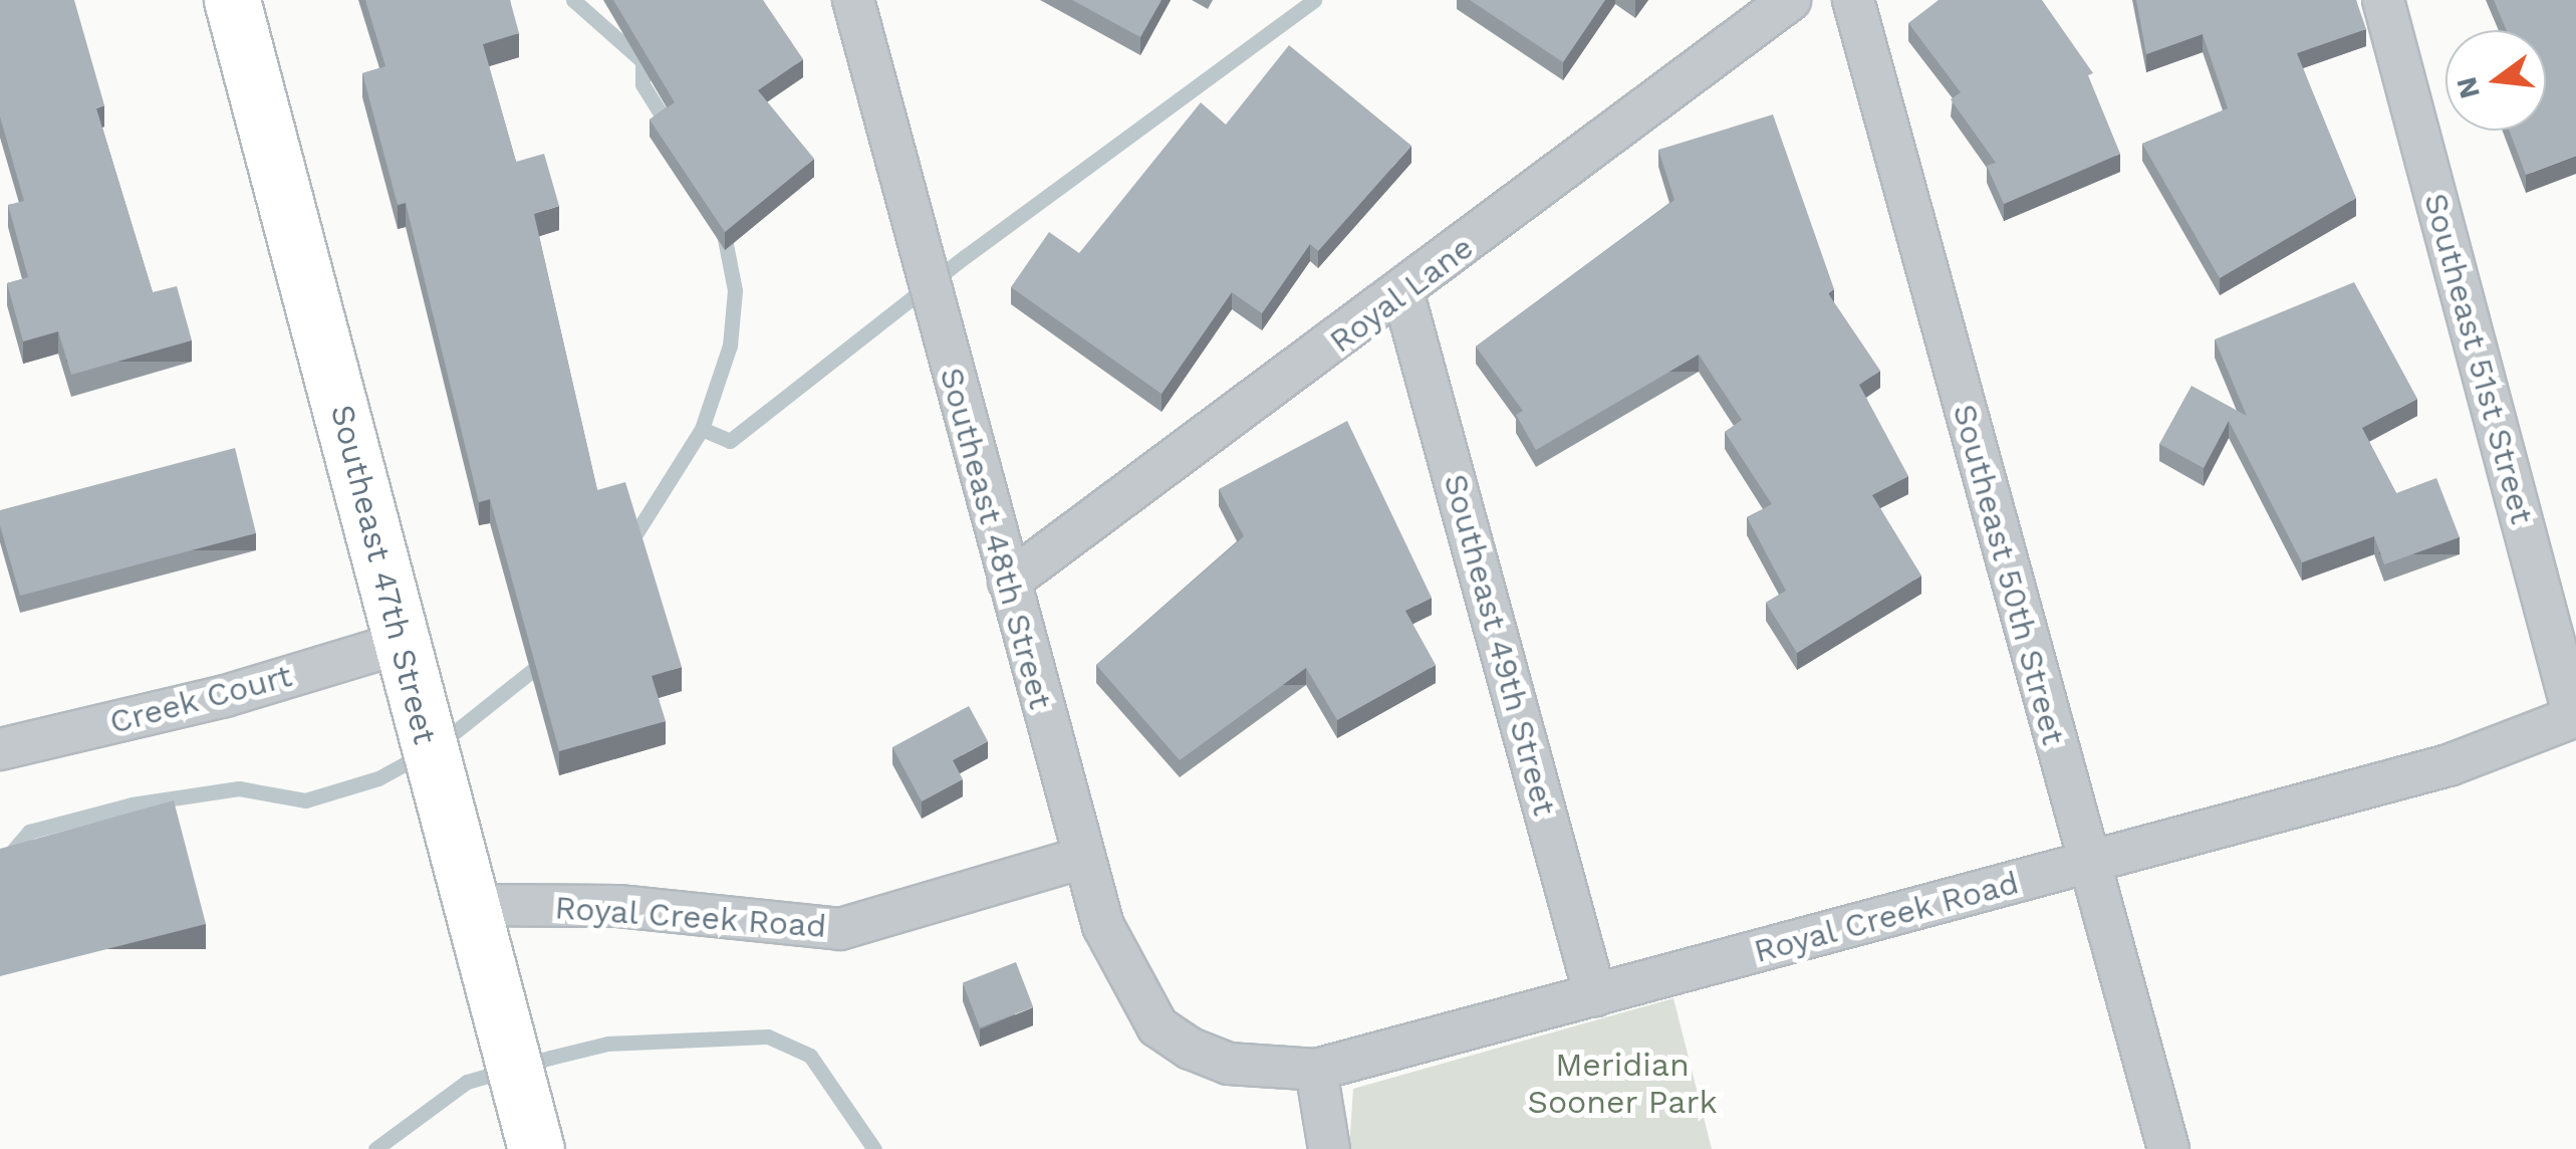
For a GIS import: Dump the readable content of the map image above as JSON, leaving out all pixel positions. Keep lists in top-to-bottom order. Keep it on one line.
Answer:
{"streets":{"street":["Royal Lane","Southeast 51st Street","Southeast 48th Street","Southeast 47th Street","Southeast 50th Street","Southeast 49th Street","Creek Court","Royal Creek Road"]},"crossings":[["Royal Lane","Southeast 48th Street"],["Royal Lane","Southeast 49th Street"],["Southeast 51st Street","Royal Creek Road"],["Southeast 48th Street","Royal Creek Road"],["Southeast 47th Street","Creek Court"],["Southeast 47th Street","Royal Creek Road"],["Southeast 50th Street","Royal Creek Road"],["Southeast 49th Street","Royal Creek Road"]],"parks":["Meridian Sooner Park"],"north":"left"}
